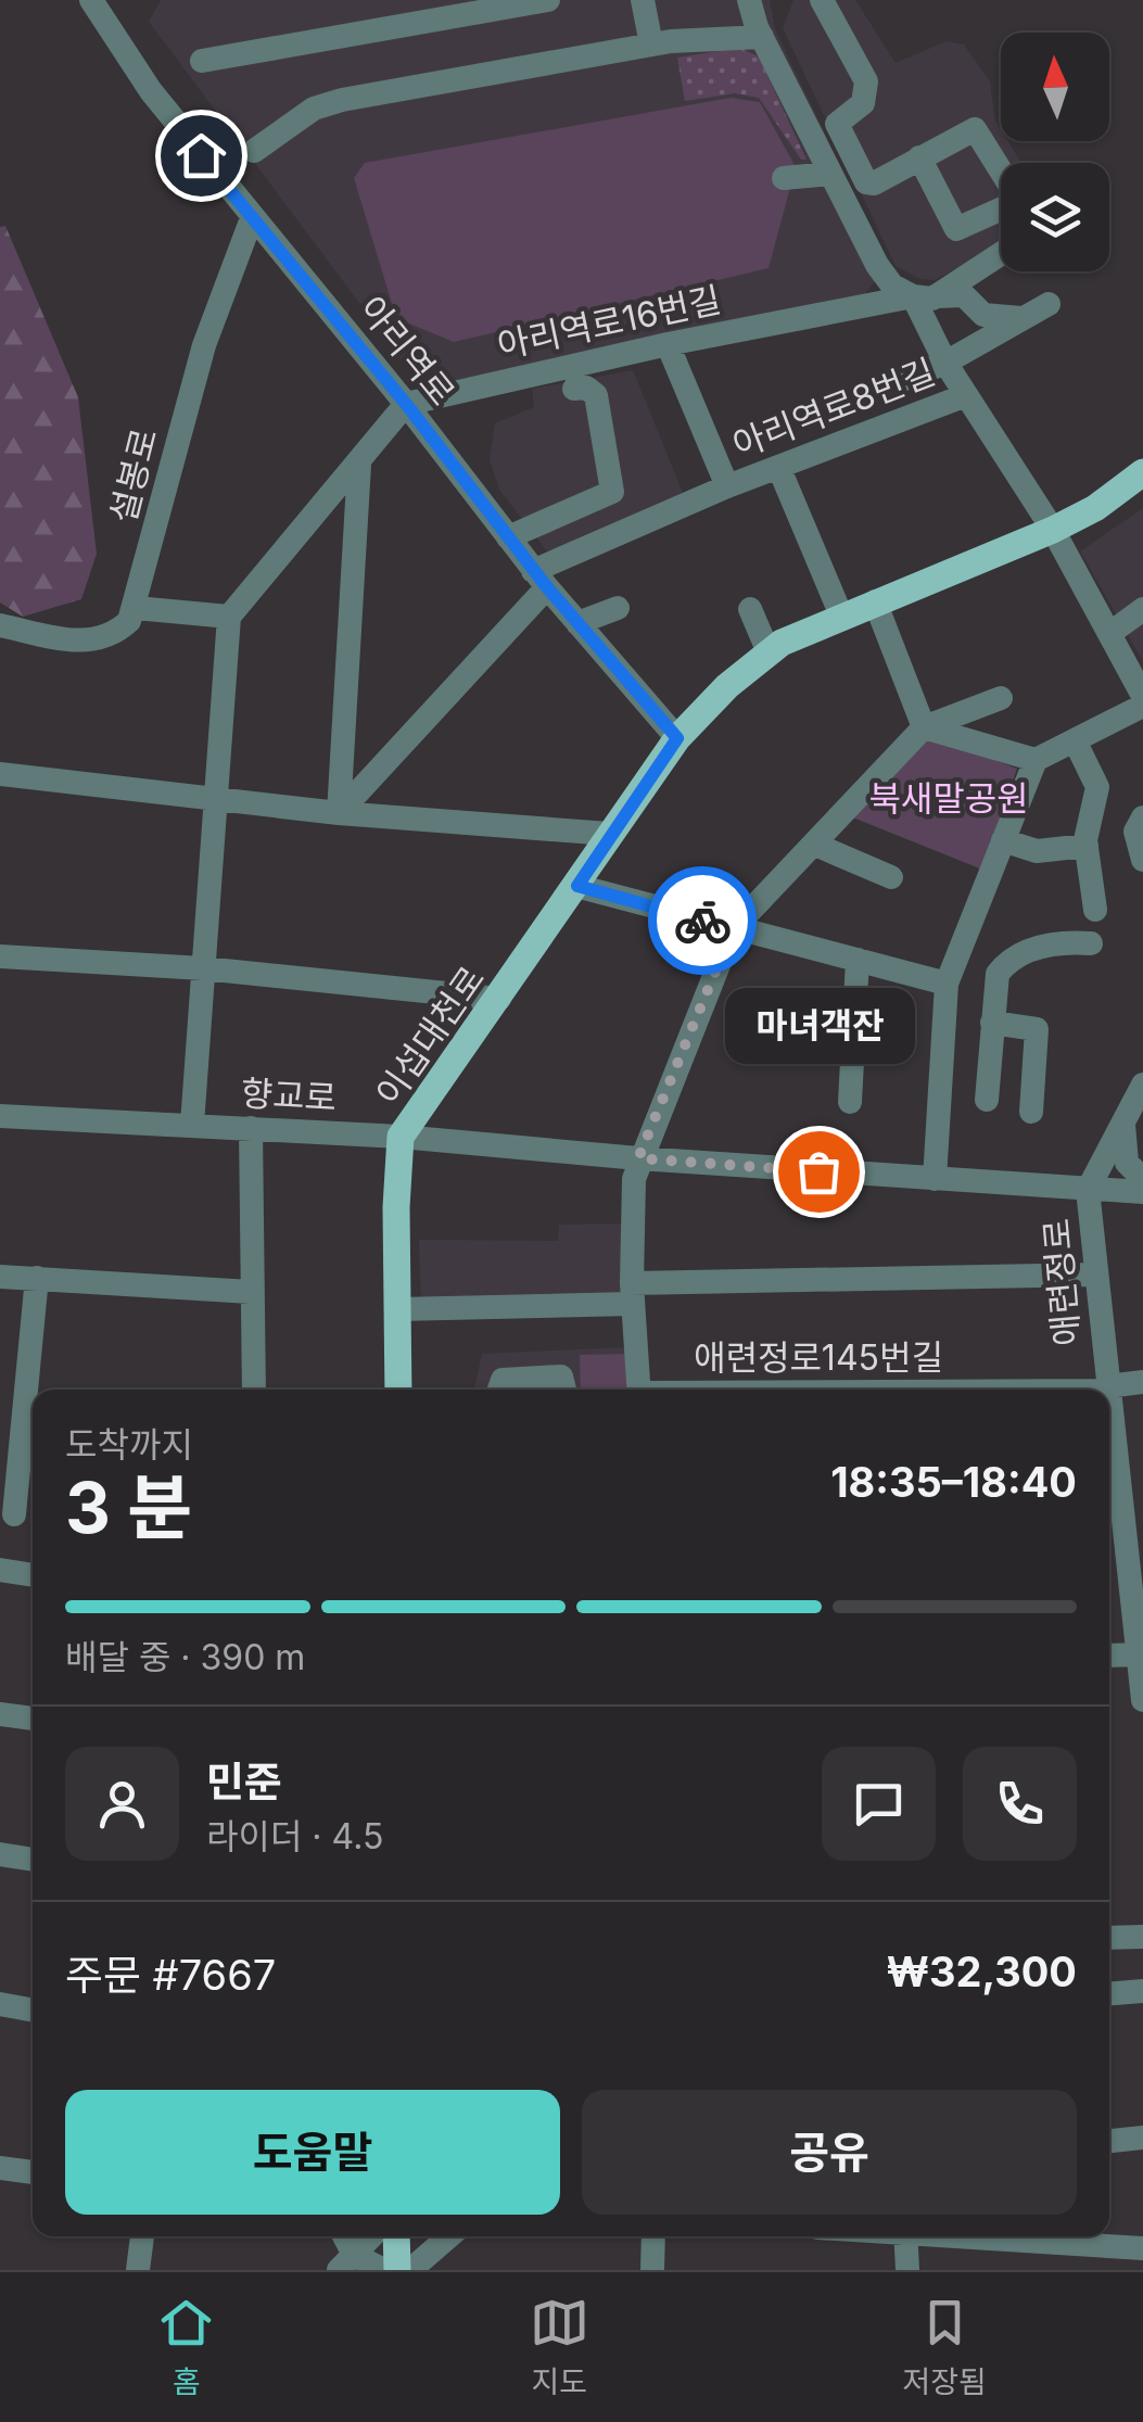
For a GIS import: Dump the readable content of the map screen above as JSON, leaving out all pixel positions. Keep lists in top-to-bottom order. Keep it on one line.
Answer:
{"streets":{"main road":["이섭대천로"],"street":["아리역로16번길","아리역로","아리역로8번길","설봉로","향교로","애련정로","애련정로145번길"]},"crossings":[["아리역로16번길","아리역로"],["아리역로16번길","아리역로8번길"],["아리역로","아리역로8번길"],["아리역로","설봉로"],["아리역로","이섭대천로"],["이섭대천로","향교로"],["향교로","애련정로"],["애련정로","애련정로145번길"]],"parks":["북새말공원"],"places":["마녀객잔"],"north":"top","page":{"bubble":"마녀객잔","heading":["3 분","도착까지","18:35–18:40"],"panel":["민준","라이더 · 4.5","주문 #7667","₩32,300"],"bar":"배달 중 · 390 m","buttons":["도움말","공유"],"tabs":["홈","지도","저장됨"]}}
